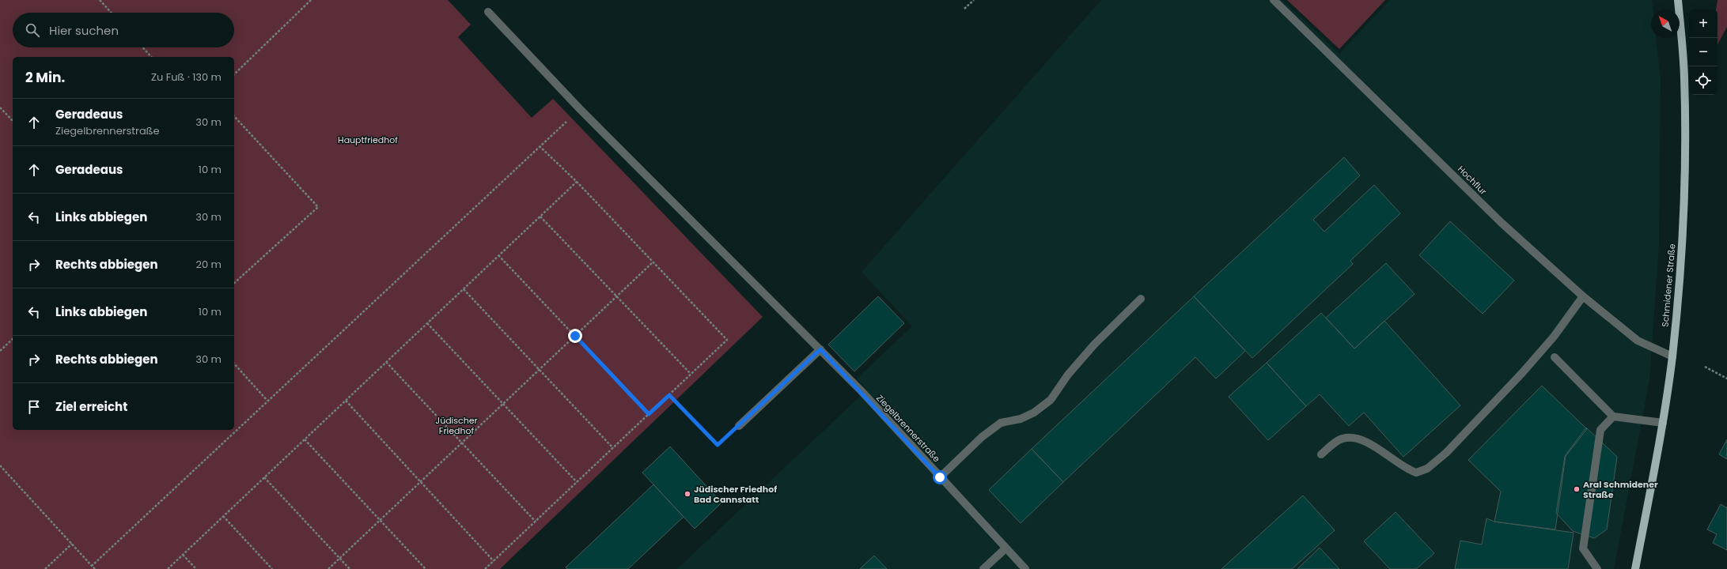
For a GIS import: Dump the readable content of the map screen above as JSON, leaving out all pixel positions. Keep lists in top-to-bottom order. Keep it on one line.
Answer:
{"streets":{"main road":["Schmidener Straße"],"street":["Hochflur","Ziegelbrennerstraße"]},"crossings":[["Hochflur","Schmidener Straße"]],"parks":["Hauptfriedhof","Jüdischer Friedhof"],"places":["Aral Schmidener Straße","Jüdischer Friedhof Bad Cannstatt"],"north":"top left","page":{"map_buttons":["+","−"],"search":"Hier suchen","heading":["2 Min.","Zu Fuß · 130 m"],"list":[["Geradeaus","Ziegelbrennerstraße","30 m"],["Geradeaus","10 m"],["Links abbiegen","30 m"],["Rechts abbiegen","20 m"],["Links abbiegen","10 m"],["Rechts abbiegen","30 m"],"Ziel erreicht"]}}
